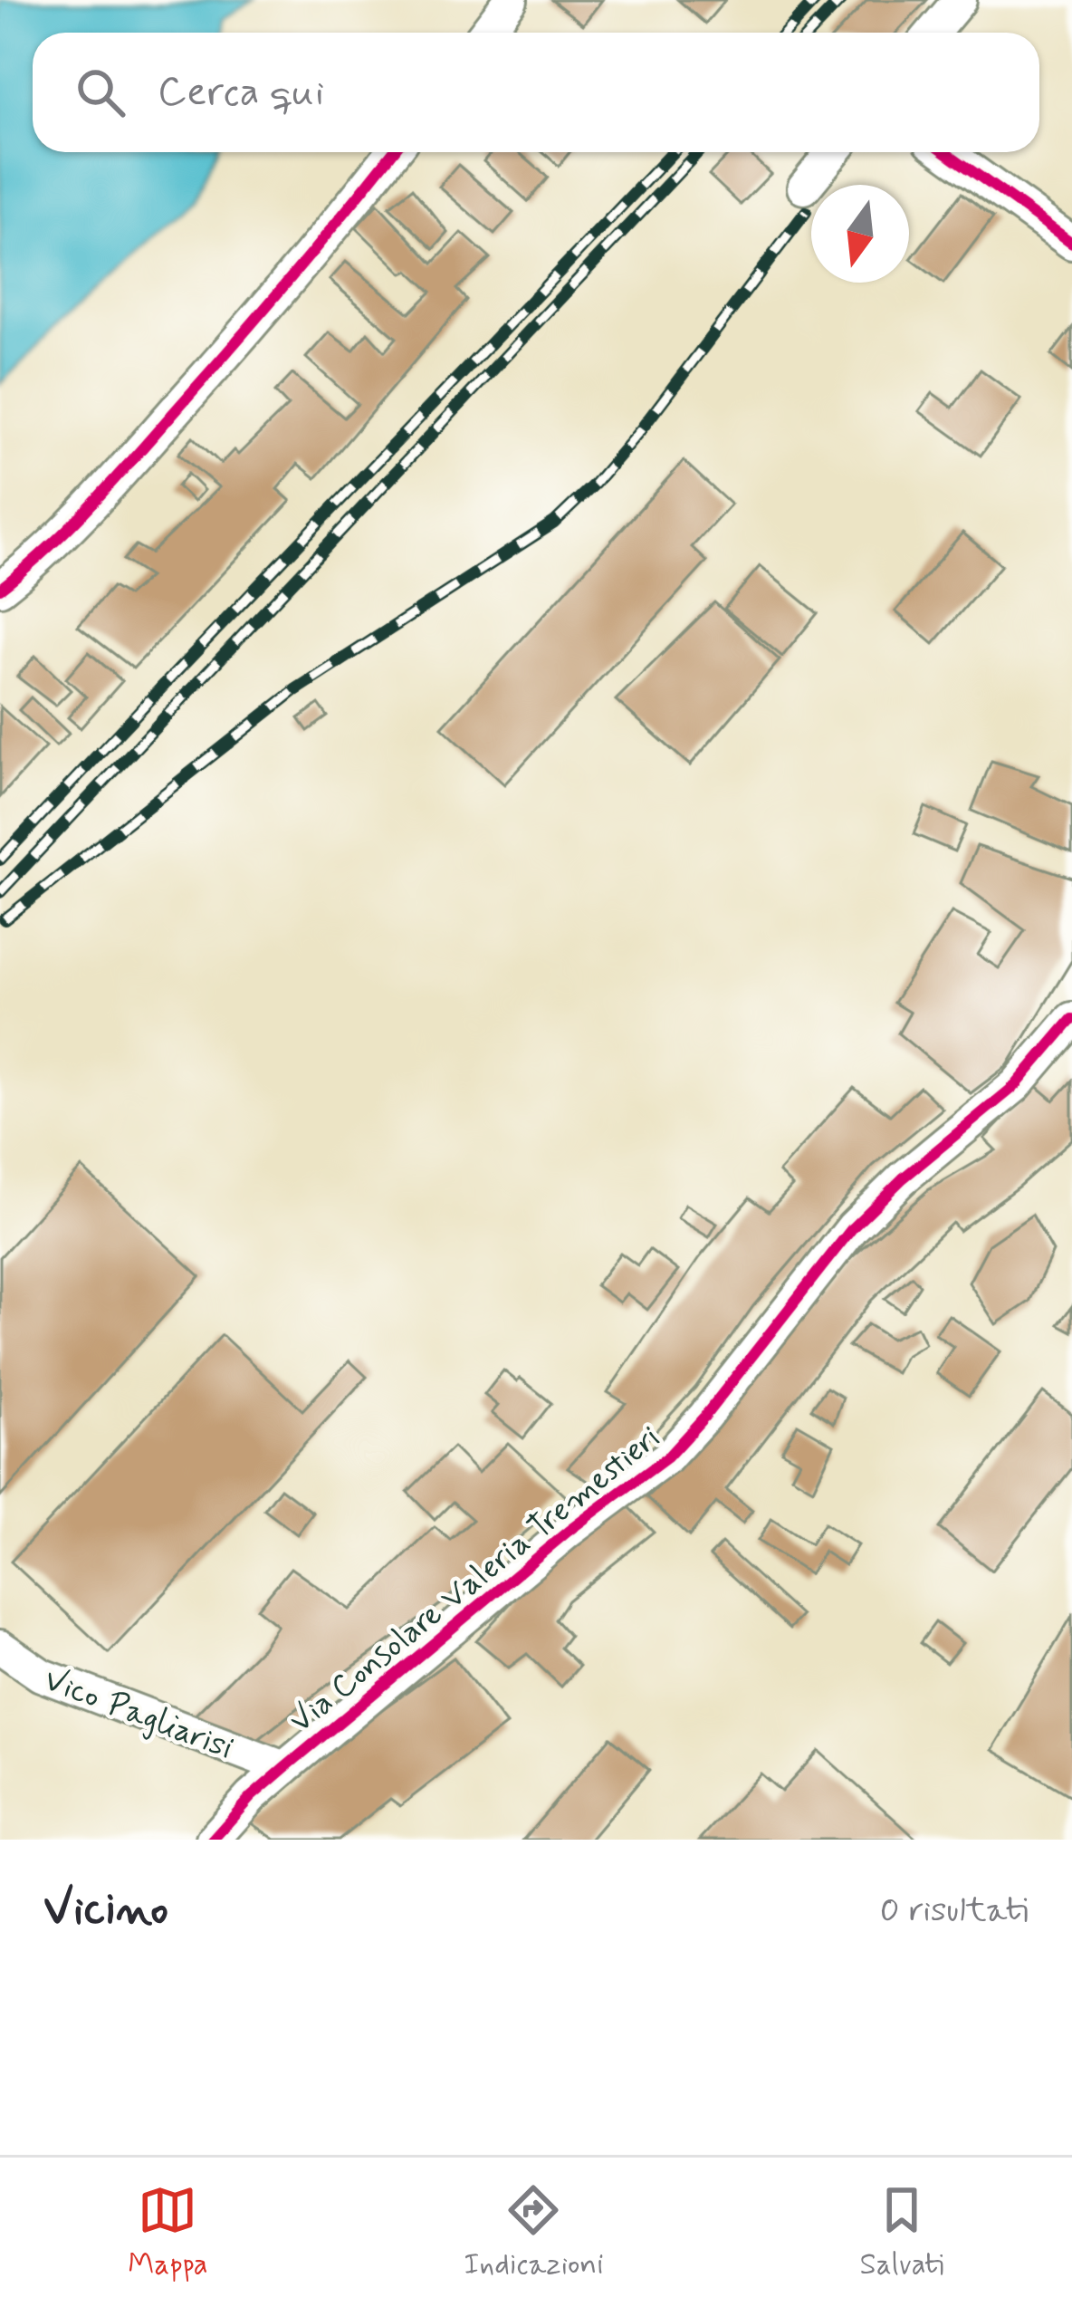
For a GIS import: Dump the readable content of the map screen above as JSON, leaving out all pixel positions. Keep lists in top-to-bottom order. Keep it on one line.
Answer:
{"streets":{"street":["Via Consolare Valeria Tremestieri","Vico Pagliarisi"]},"crossings":[["Via Consolare Valeria Tremestieri","Vico Pagliarisi"]],"north":"bottom","page":{"search":"Cerca qui","heading":["Vicino","0 risultati"],"nav":["Mappa","Indicazioni","Salvati"]}}
